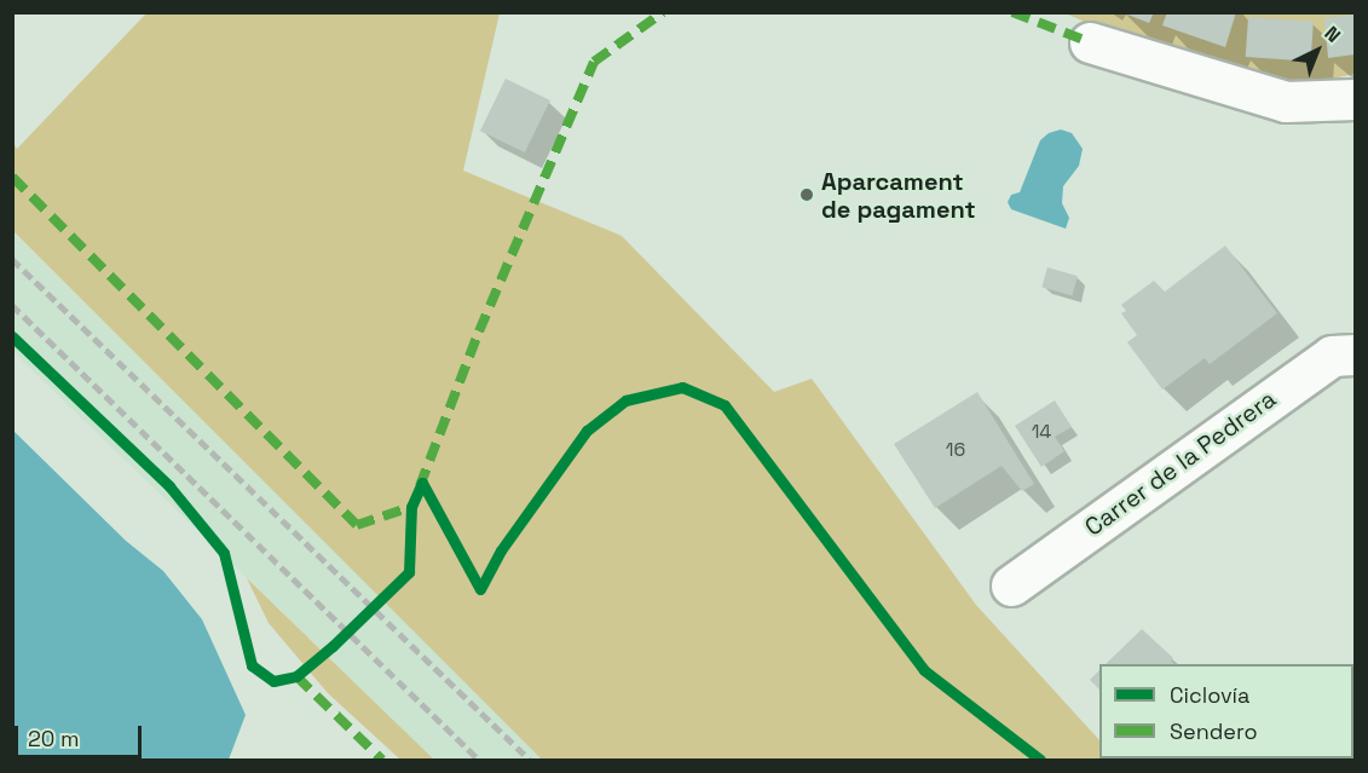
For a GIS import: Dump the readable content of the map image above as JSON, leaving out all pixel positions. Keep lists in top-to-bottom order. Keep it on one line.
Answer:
{"streets":{"street":["Carrer de la Pedrera"]},"places":["Aparcament de pagament"],"house_numbers":["14","16"],"legend":["Ciclovía","Sendero"],"scale_bar":"20 m","north":"top right"}
